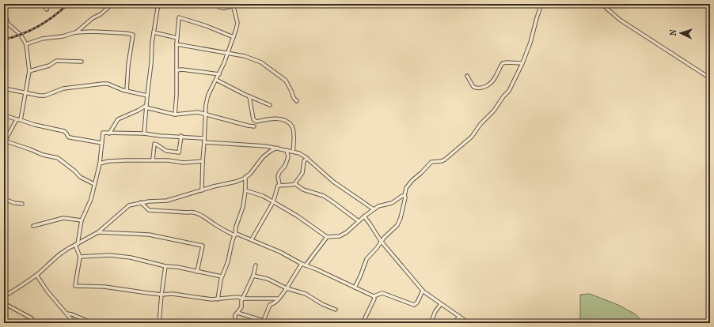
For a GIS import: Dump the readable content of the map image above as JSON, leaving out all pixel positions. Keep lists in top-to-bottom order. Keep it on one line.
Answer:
{"north":"left"}
